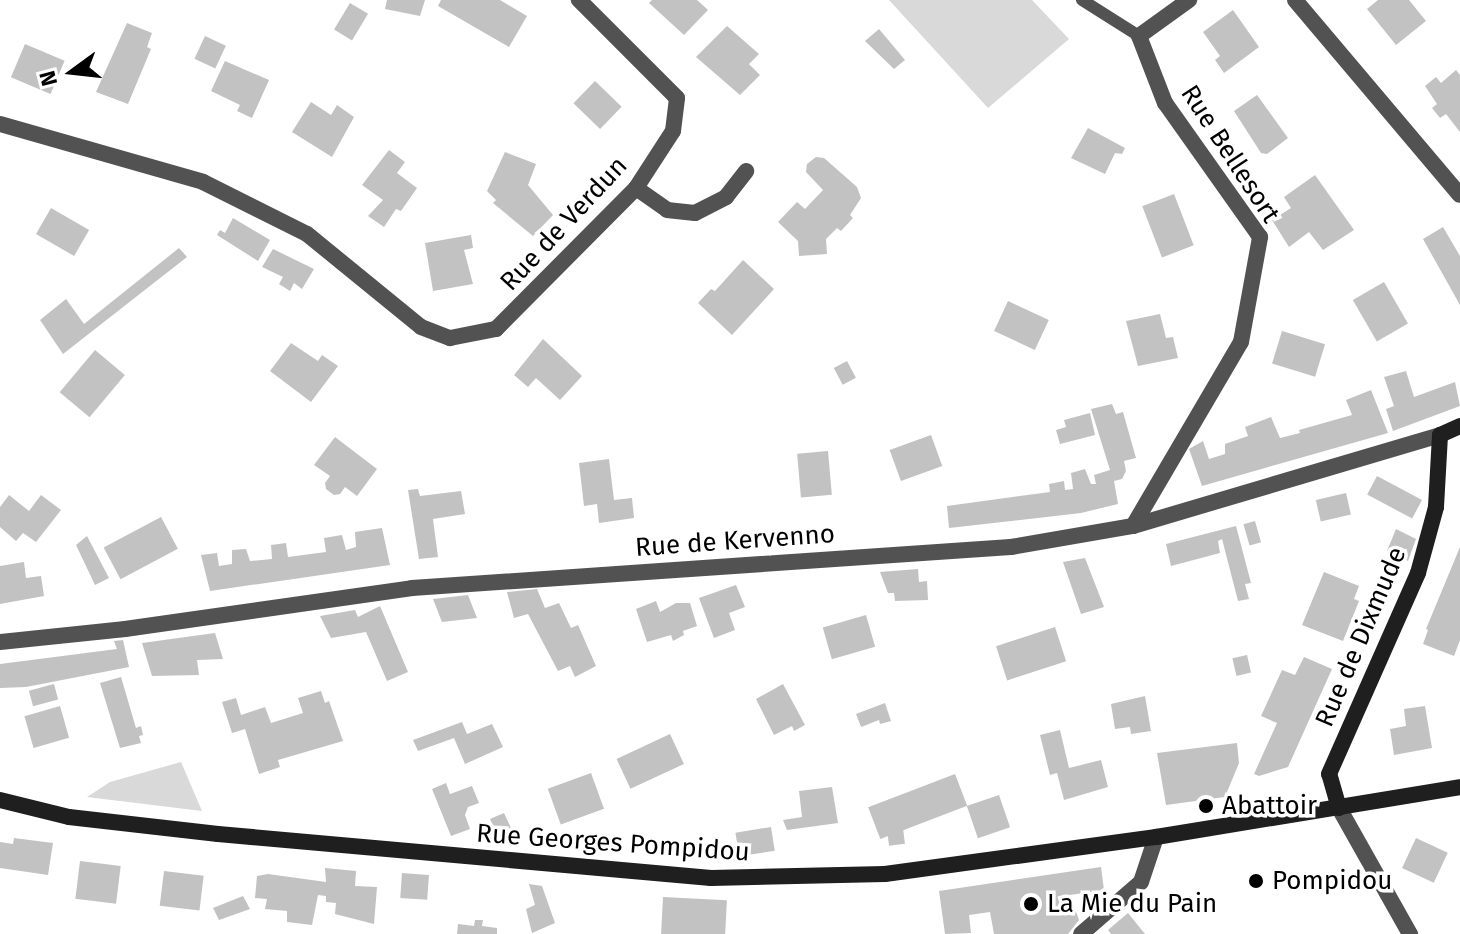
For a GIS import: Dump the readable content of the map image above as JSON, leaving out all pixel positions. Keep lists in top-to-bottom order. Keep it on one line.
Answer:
{"streets":{"main road":["Rue de Kervenno","Rue de Dixmude","Rue Georges Pompidou"],"street":["Rue Bellesort","Rue de Verdun"]},"crossings":[["Rue Bellesort","Rue de Kervenno"],["Rue de Kervenno","Rue de Dixmude"],["Rue de Dixmude","Rue Georges Pompidou"]],"places":["Abattoir","Pompidou","La Mie du Pain"],"north":"left"}
